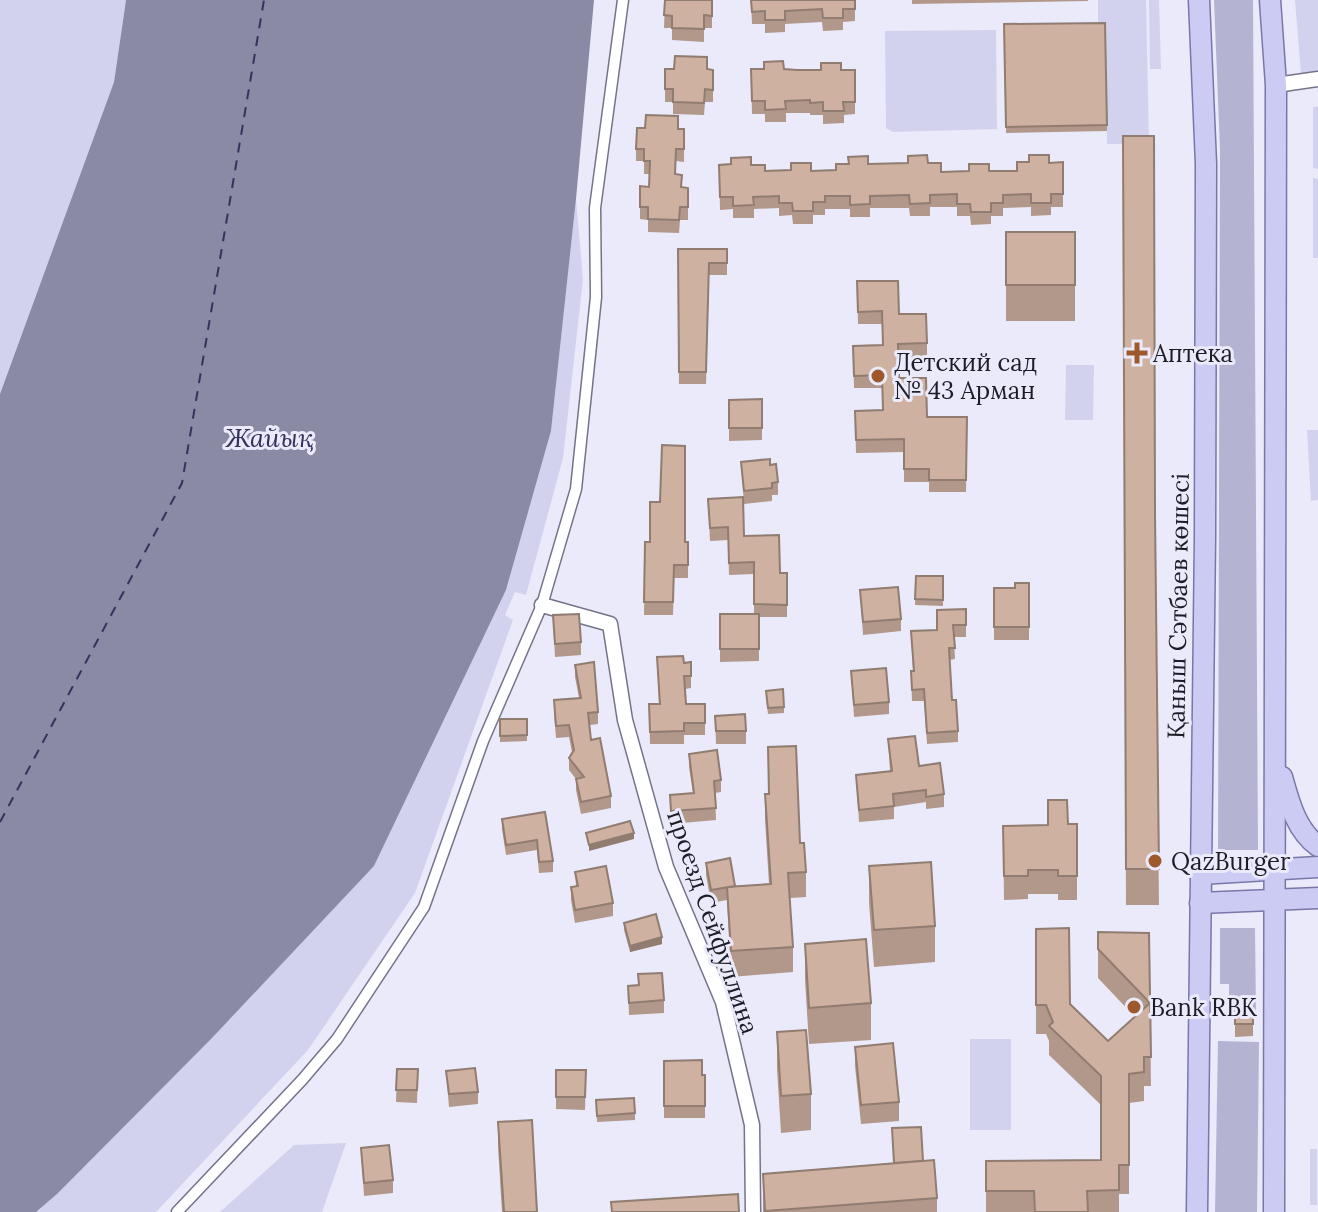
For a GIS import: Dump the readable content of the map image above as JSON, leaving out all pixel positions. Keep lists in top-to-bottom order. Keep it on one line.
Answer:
{"streets":{"main road":["Қаныш Сәтбаев көшесі"],"street":["проезд Сейфуллина"]},"water":["Жайық"],"places":{"health":["Аптека"],"other":["Детский сад № 43 Арман","QazBurger","Bank RBK"]}}
